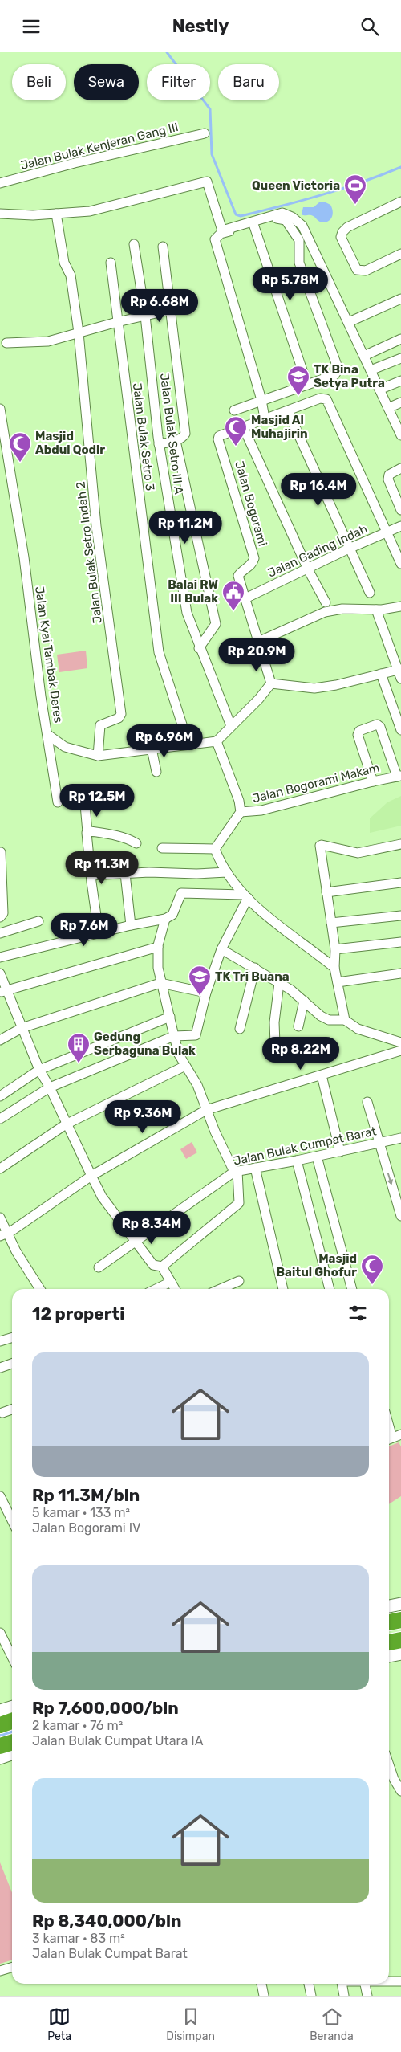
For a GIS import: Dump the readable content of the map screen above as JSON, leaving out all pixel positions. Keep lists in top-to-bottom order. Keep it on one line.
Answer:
{"streets":{"street":["Jalan Bulak Kenjeran Gang III","Jalan Bulak Setro III A","Jalan Bulak Setro 3","Jalan Bogorami","Jalan Gading Indah","Jalan Bulak Setro Indah 2","Jalan Kyai Tambak Deres","Jalan Bogorami Makam","Jalan Bulak Cumpat Barat"]},"crossings":[["Jalan Bulak Setro 3","Jalan Kyai Tambak Deres"],["Jalan Bogorami","Jalan Gading Indah"],["Jalan Bulak Setro Indah 2","Jalan Kyai Tambak Deres"]],"places":{"sports":["Queen Victoria"],"school or university":["TK Bina Setya Putra","TK Tri Buana"],"mosque":["Masjid Al Muhajirin","Masjid Abdul Qodir","Masjid Baitul Ghofur"],"public building":["Balai RW III Bulak"],"building":["Gedung Serbaguna Bulak"]},"page":{"header":"Nestly","chip":["Beli","Sewa","Filter","Baru"],"price":["Rp 5.78M","Rp 6.68M","Rp 16.4M","Rp 11.2M","Rp 20.9M","Rp 6.96M","Rp 12.5M","Rp 11.3M","Rp 7.6M","Rp 8.22M","Rp 9.36M","Rp 8.34M"],"heading":"12 properti","list":[{"name":"Rp 11.3M/bln","note":"5 kamar · 133 m² · Jalan Bogorami IV"},{"name":"Rp 7,600,000/bln","note":"2 kamar · 76 m² · Jalan Bulak Cumpat Utara IA"},{"name":"Rp 8,340,000/bln","note":"3 kamar · 83 m² · Jalan Bulak Cumpat Barat"}],"tabs":["Peta","Disimpan","Beranda"]}}
